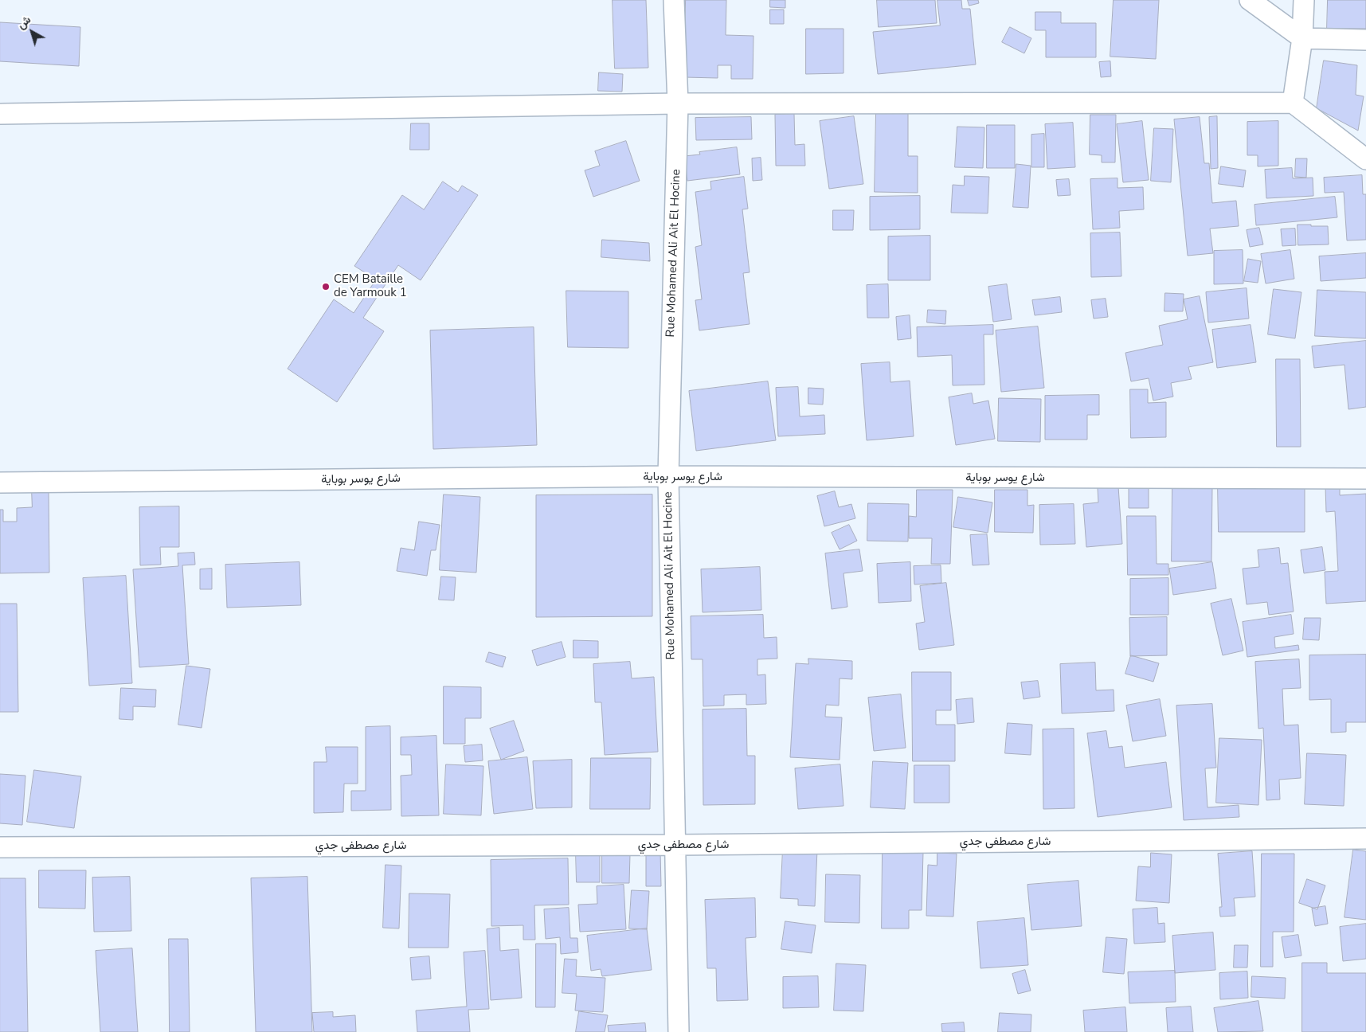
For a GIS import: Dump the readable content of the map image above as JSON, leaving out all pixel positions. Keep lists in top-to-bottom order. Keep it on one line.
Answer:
{"streets":{"street":["Rue Mohamed Ali Ait El Hocine","شارع يوسر بوباية","شارع مصطفى جدي"]},"crossings":[["Rue Mohamed Ali Ait El Hocine","شارع يوسر بوباية"],["Rue Mohamed Ali Ait El Hocine","شارع مصطفى جدي"]],"places":["CEM Bataille de Yarmouk 1"],"north":"top left"}
